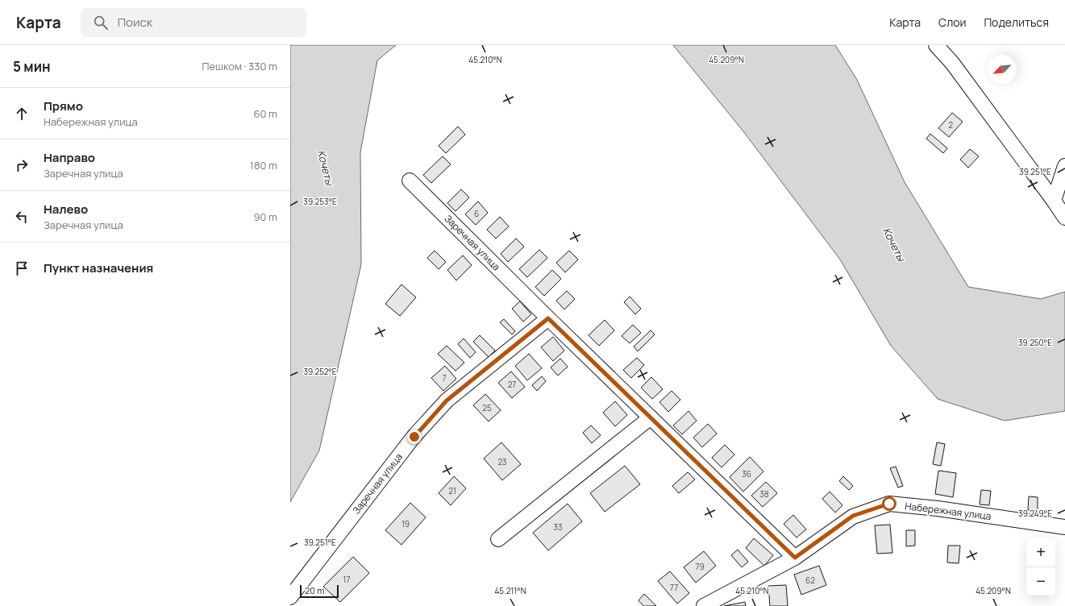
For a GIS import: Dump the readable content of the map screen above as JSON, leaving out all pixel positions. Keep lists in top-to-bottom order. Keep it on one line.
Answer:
{"streets":{"street":["Заречная улица","Набережная улица"]},"crossings":[["Заречная улица","Набережная улица"]],"water":["Кочеты"],"house_numbers":["2","6","7","27","25","23","36","21","38","19","33","79","17","62","77"],"scale_bar":"20 m","north":"bottom left","page":{"header":"Карта","search":"Поиск","nav":["Карта","Слои","Поделиться"],"heading":["5 мин","Пешком · 330 m"],"list":[["Прямо","Набережная улица","60 m"],["Направо","Заречная улица","180 m"],["Налево","Заречная улица","90 m"],"Пункт назначения"],"map_buttons":["+","−"],"scale":"20 m"},"coordinates":["45.210°N","45.209°N","39.251°E","39.253°E","39.250°E","39.252°E","39.249°E","45.211°N"]}
